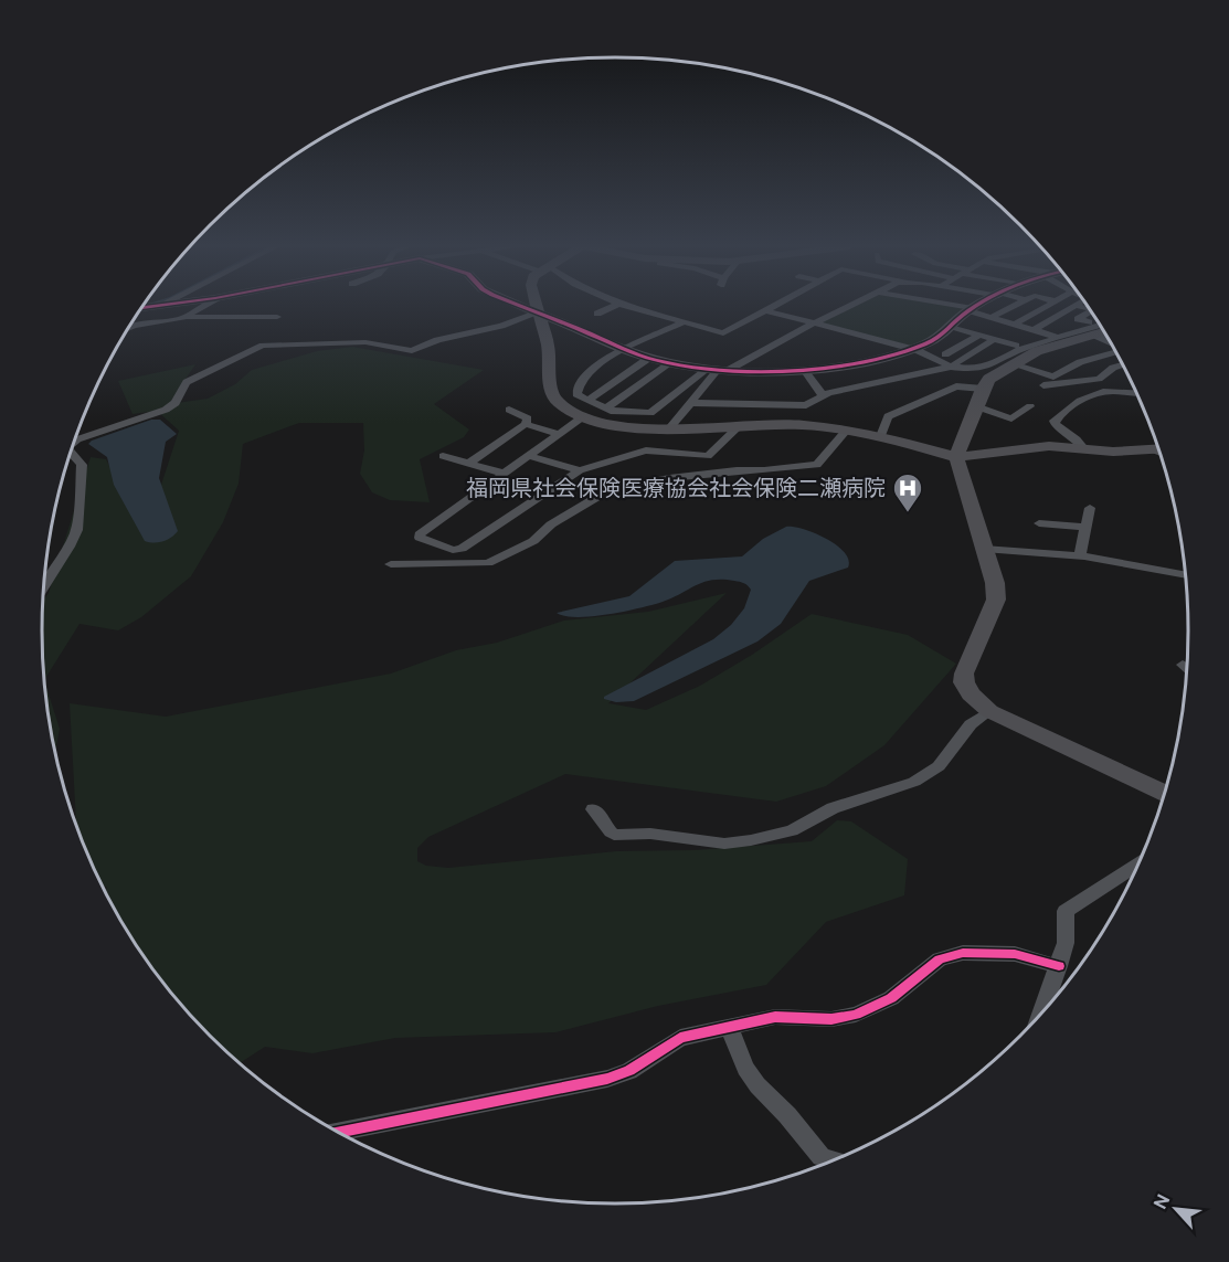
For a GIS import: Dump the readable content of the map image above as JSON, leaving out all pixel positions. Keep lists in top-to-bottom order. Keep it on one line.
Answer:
{"places":{"hospital":["福岡県社会保険医療協会社会保険二瀬病院"]},"north":"top left"}
